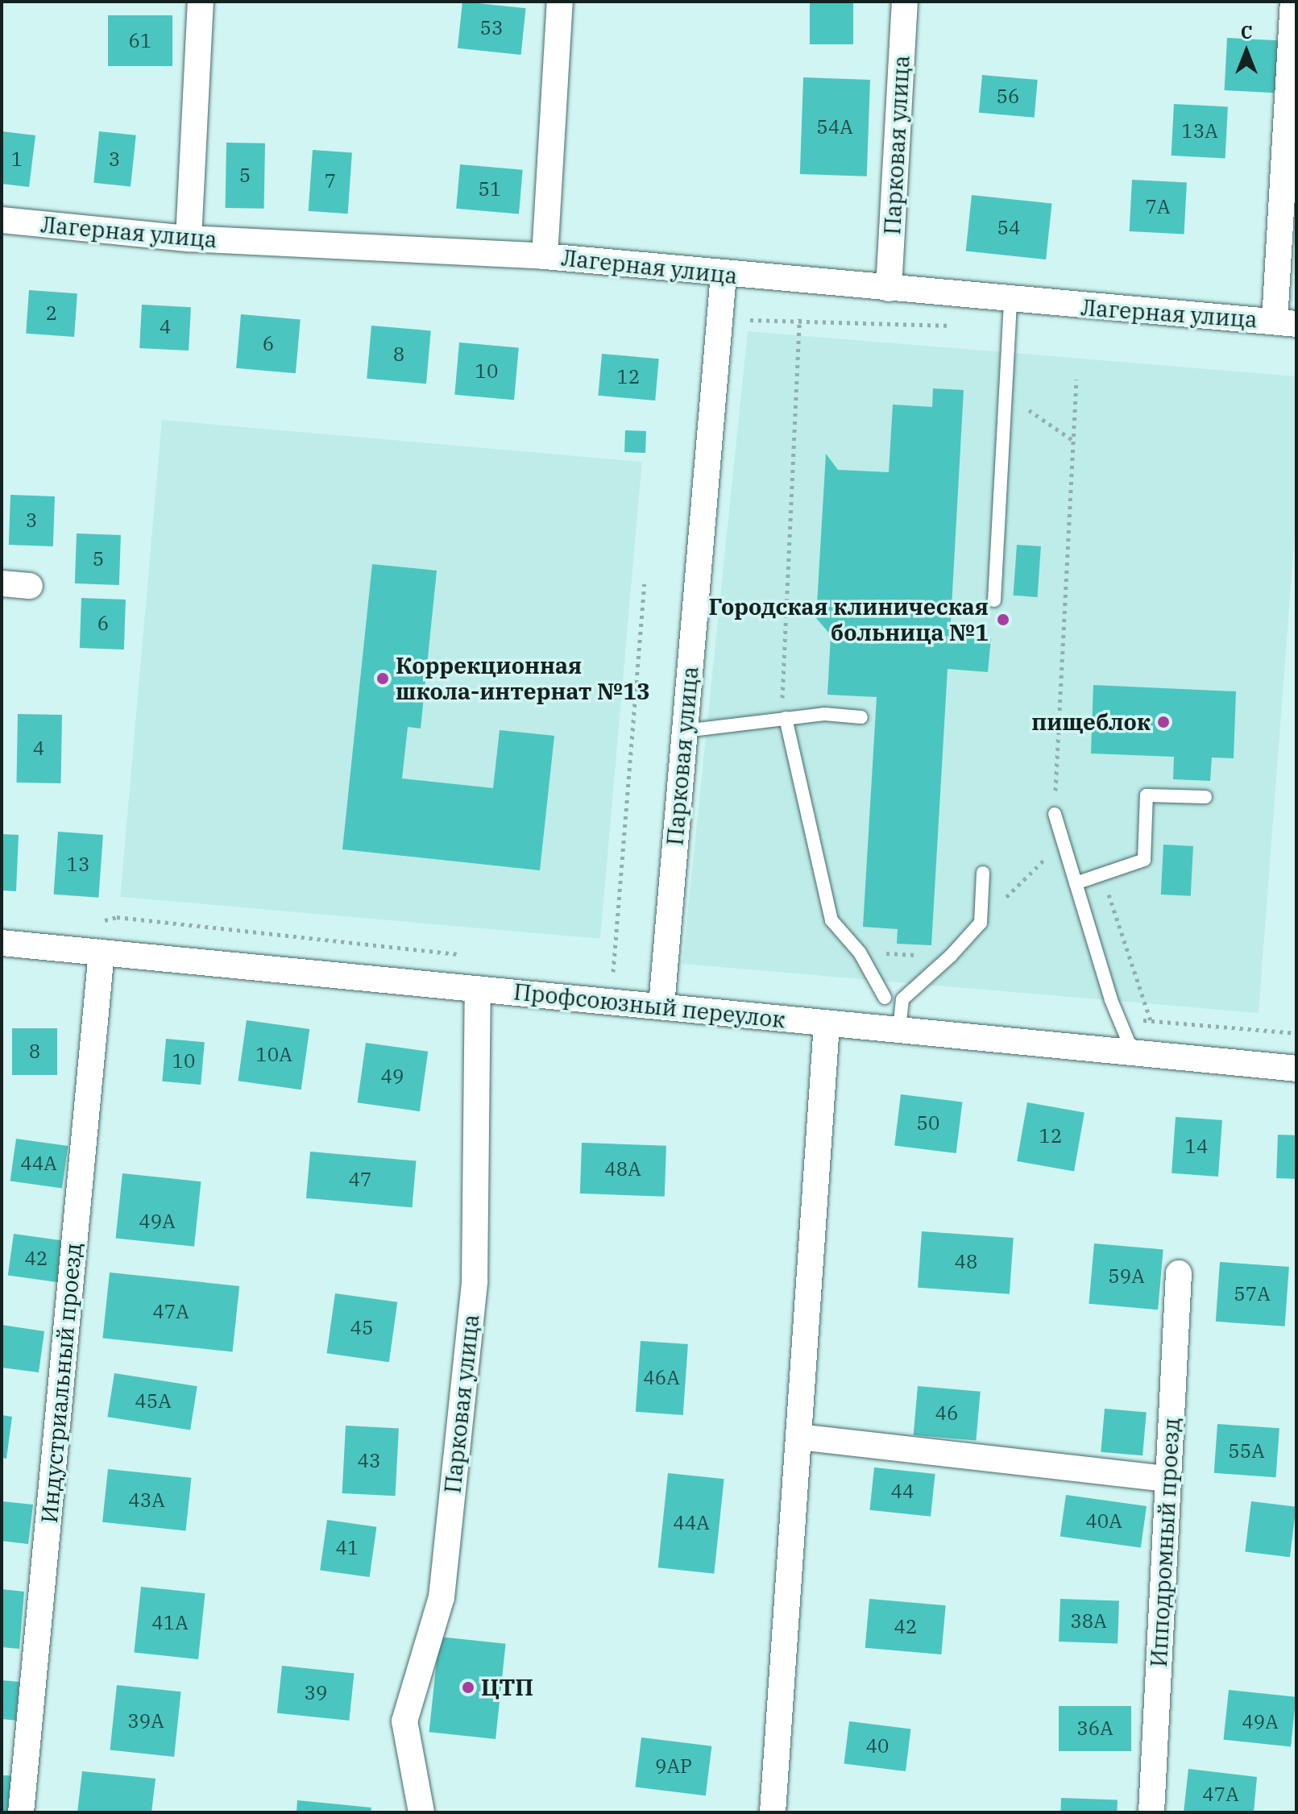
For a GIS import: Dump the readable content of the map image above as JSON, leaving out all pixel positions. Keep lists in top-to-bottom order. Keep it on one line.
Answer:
{"streets":{"street":["Парковая улица","Лагерная улица","Профсоюзный переулок","Индустриальный проезд","Ипподромный проезд"]},"crossings":[["Парковая улица","Лагерная улица"],["Парковая улица","Профсоюзный переулок"],["Профсоюзный переулок","Индустриальный проезд"]],"places":["Городская клиническая больница №1","Коррекционная школа-интернат №13","пищеблок","ЦТП"],"house_numbers":["53","61","56","54А","13А","1","3","5","7","51","7А","54","2","4","6","8","10","12","3","5","6","4","13","8","10А","10","49","50","12","14","44А","48А","47","49А","42","48","59А","57А","47А","45","46А","45А","46","55А","43","44","43А","40А","44А","41","38А","41А","42","39","39А","49А","36А","40","9АР","47А"],"north":"top"}
